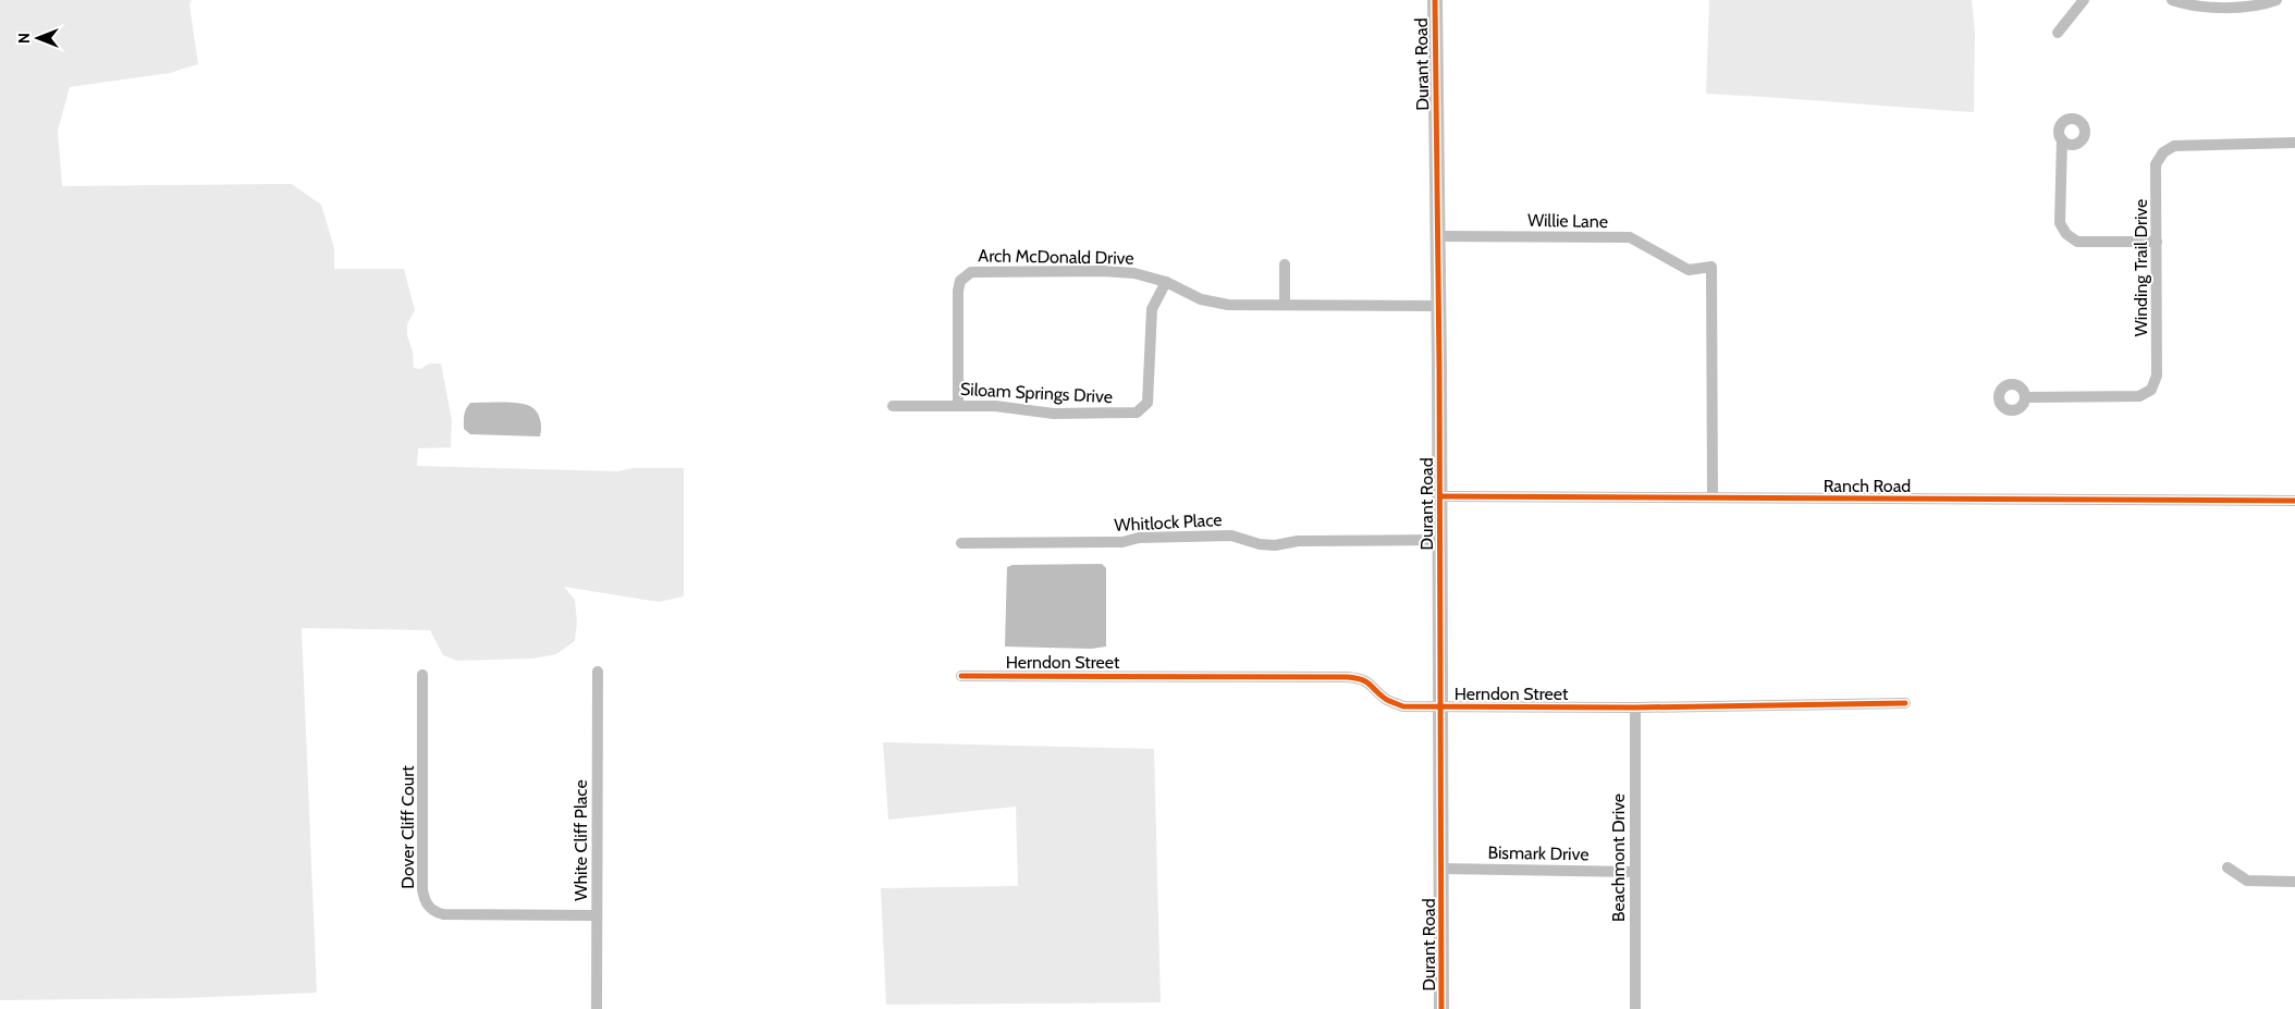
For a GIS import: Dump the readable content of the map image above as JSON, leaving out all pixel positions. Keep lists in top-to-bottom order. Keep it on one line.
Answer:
{"streets":{"street":["Durant Road","Willie Lane","Arch McDonald Drive","Winding Trail Drive","Siloam Springs Drive","Ranch Road","Whitlock Place","Herndon Street","Dover Cliff Court","White Cliff Place","Bismark Drive","Beachmont Drive"]},"crossings":[["Durant Road","Willie Lane"],["Durant Road","Arch McDonald Drive"],["Durant Road","Ranch Road"],["Durant Road","Whitlock Place"],["Durant Road","Herndon Street"],["Durant Road","Bismark Drive"],["Willie Lane","Ranch Road"],["Arch McDonald Drive","Siloam Springs Drive"],["Herndon Street","Beachmont Drive"],["Dover Cliff Court","White Cliff Place"],["Bismark Drive","Beachmont Drive"]],"north":"left"}
